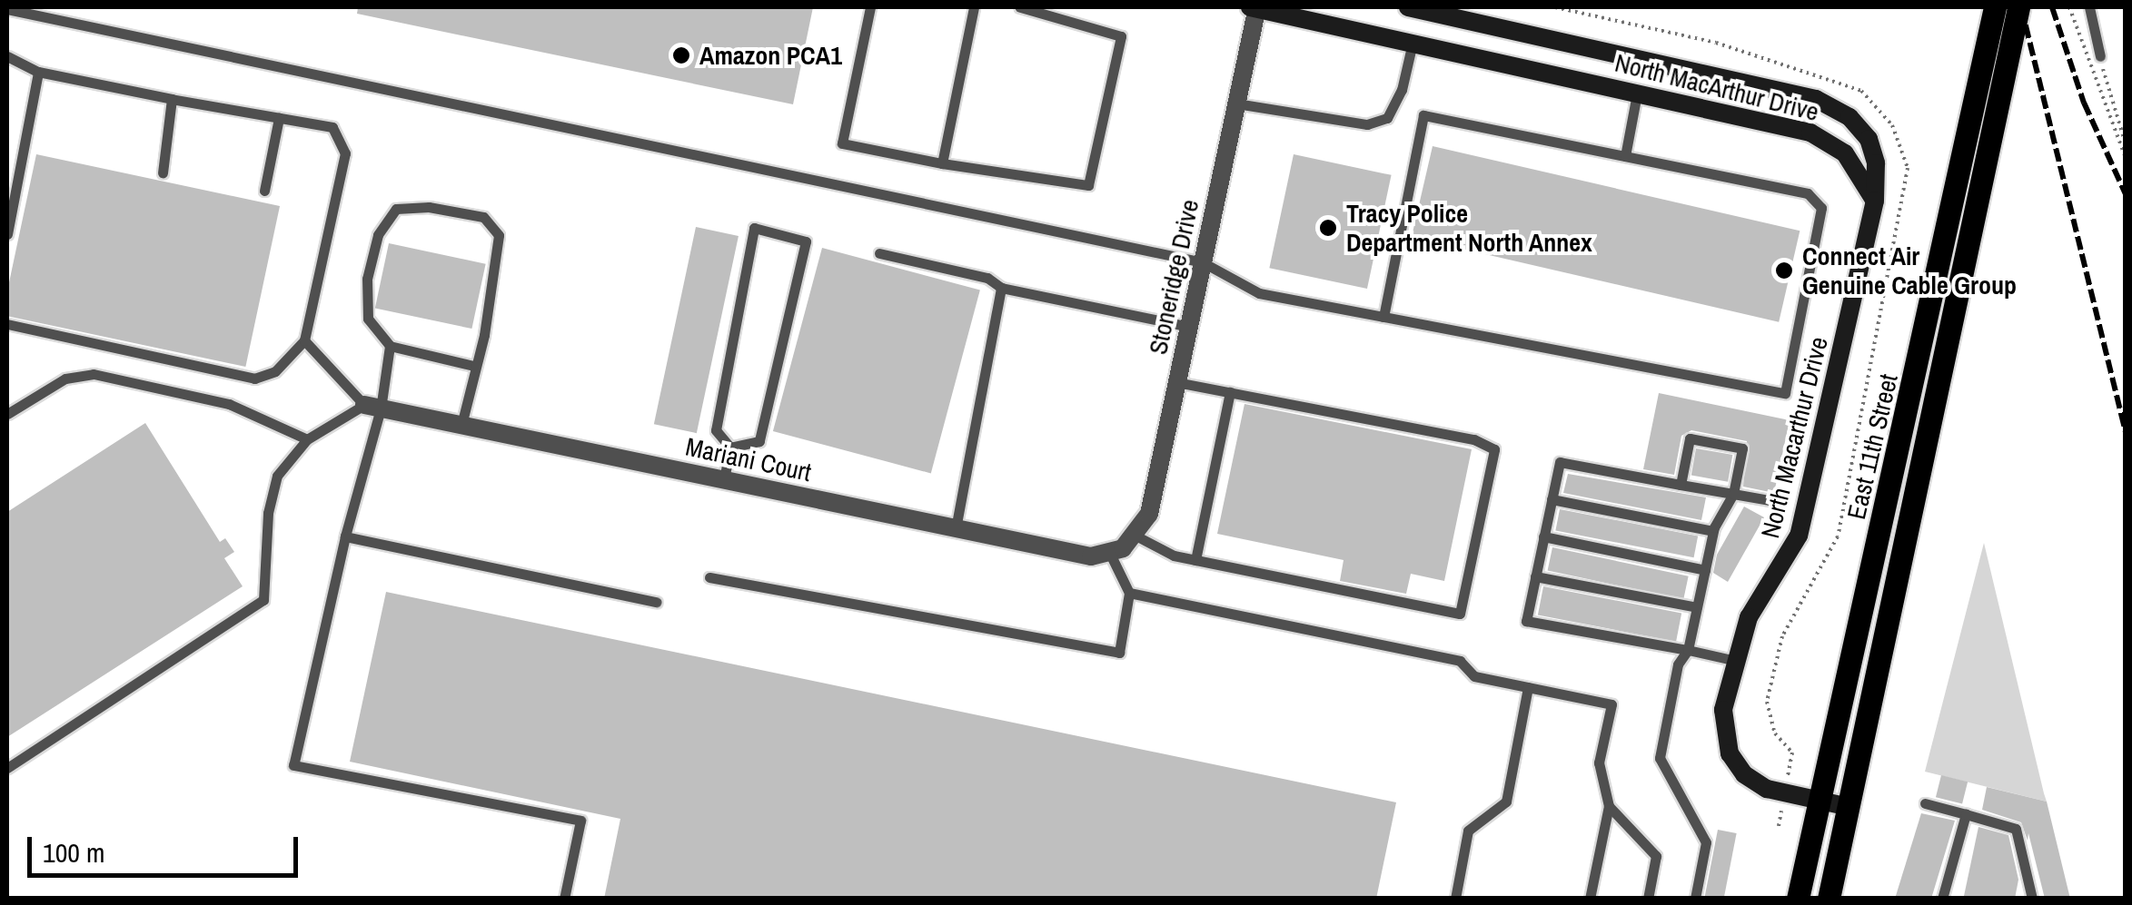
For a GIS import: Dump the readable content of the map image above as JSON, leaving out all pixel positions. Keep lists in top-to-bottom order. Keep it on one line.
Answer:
{"streets":{"main road":["North MacArthur Drive","North Macarthur Drive","East 11th Street"],"street":["Stoneridge Drive","Mariani Court"]},"crossings":[["North MacArthur Drive","Stoneridge Drive"],["North MacArthur Drive","North Macarthur Drive"],["Stoneridge Drive","Mariani Court"],["North Macarthur Drive","East 11th Street"]],"places":["Amazon PCA1","Tracy Police Department North Annex","Connect Air Genuine Cable Group"],"scale_bar":"100 m"}
